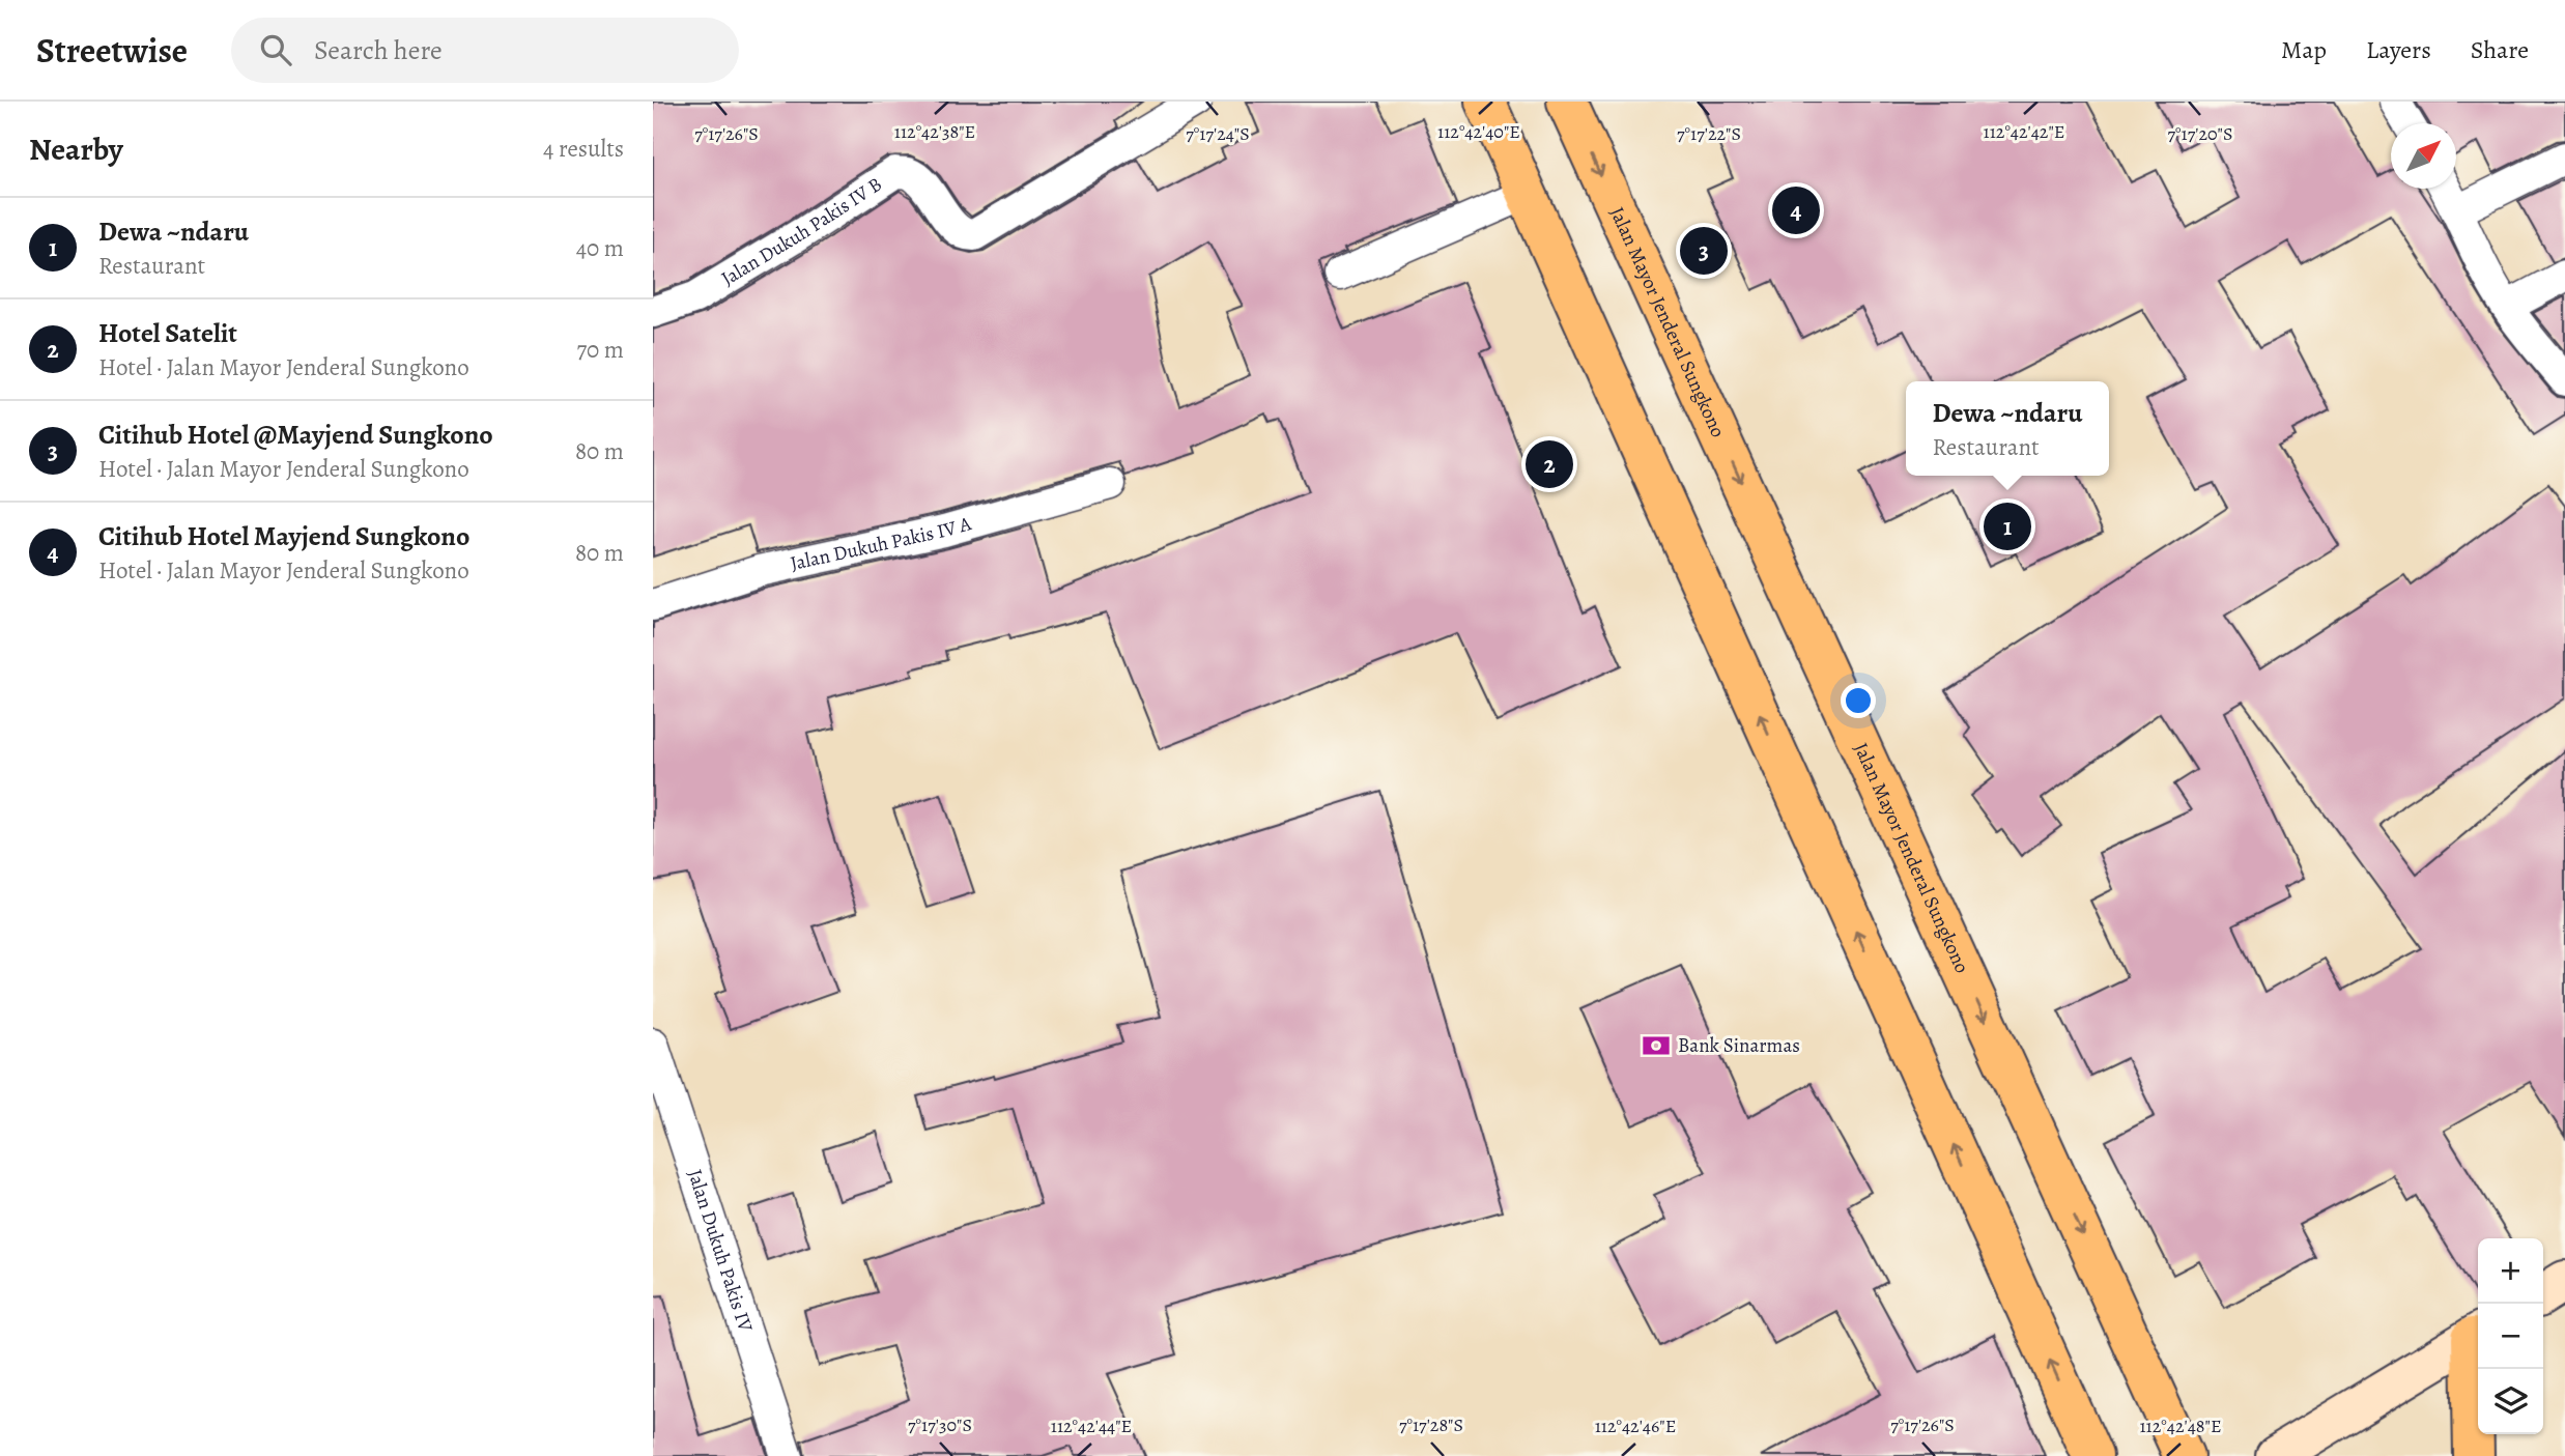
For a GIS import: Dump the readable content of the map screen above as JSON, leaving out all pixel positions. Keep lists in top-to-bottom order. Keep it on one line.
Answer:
{"streets":{"main road":["Jalan Mayor Jenderal Sungkono"],"street":["Jalan Dukuh Pakis IV B","Jalan Dukuh Pakis IV A","Jalan Dukuh Pakis IV"]},"places":{"bank":["Bank Sinarmas"]},"north":"top right","page":{"header":"Streetwise","search":"Search here","nav":["Map","Layers","Share"],"heading":["Nearby","4 results"],"pins":["4","3","2","1"],"list":[{"mark":"1","name":"Dewa ~ndaru","note":"Restaurant","value":"40 m"},{"mark":"2","name":"Hotel Satelit","note":"Hotel · Jalan Mayor Jenderal Sungkono","value":"70 m"},{"mark":"3","name":"Citihub Hotel @Mayjend Sungkono","note":"Hotel · Jalan Mayor Jenderal Sungkono","value":"80 m"},{"mark":"4","name":"Citihub Hotel Mayjend Sungkono","note":"Hotel · Jalan Mayor Jenderal Sungkono","value":"80 m"}],"popup":["Dewa ~ndaru","Restaurant"],"map_buttons":["+","−"]},"coordinates":["112°42'42\"E","112°42'38\"E","112°42'40\"E","7°17'26\"S","7°17'24\"S","7°17'22\"S","7°17'20\"S","7°17'30\"S","7°17'28\"S","112°42'44\"E","112°42'46\"E","112°42'48\"E"]}
